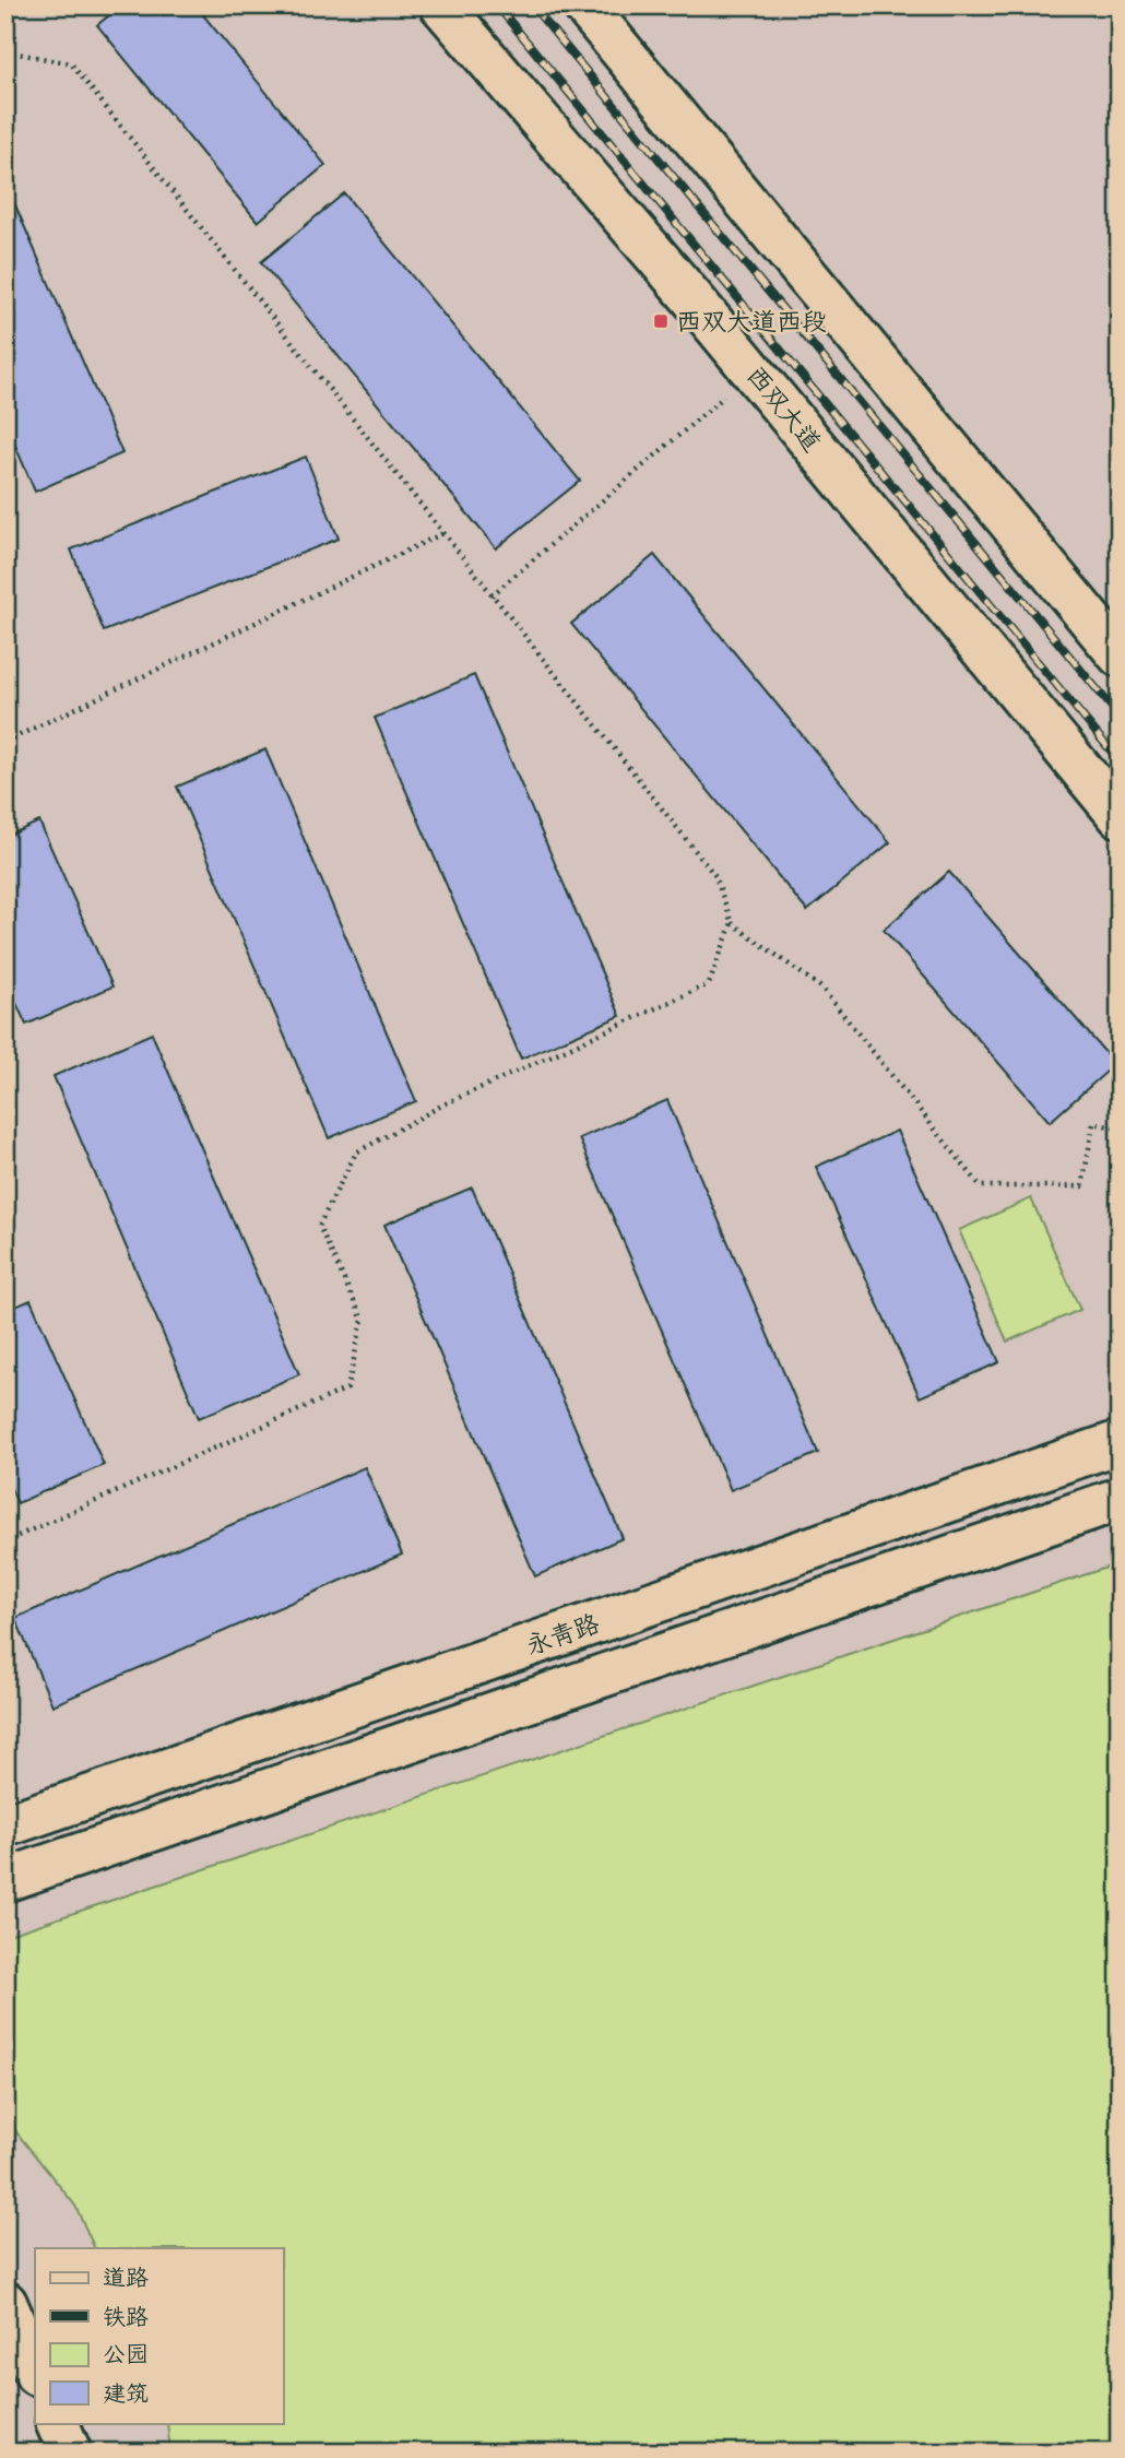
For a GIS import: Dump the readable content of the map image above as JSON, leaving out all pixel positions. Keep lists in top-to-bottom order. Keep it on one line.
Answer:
{"streets":{"main road":["西双大道","永青路"]},"places":{"transit":["西双大道西段"]},"legend":["道路","铁路","公园","建筑"]}
